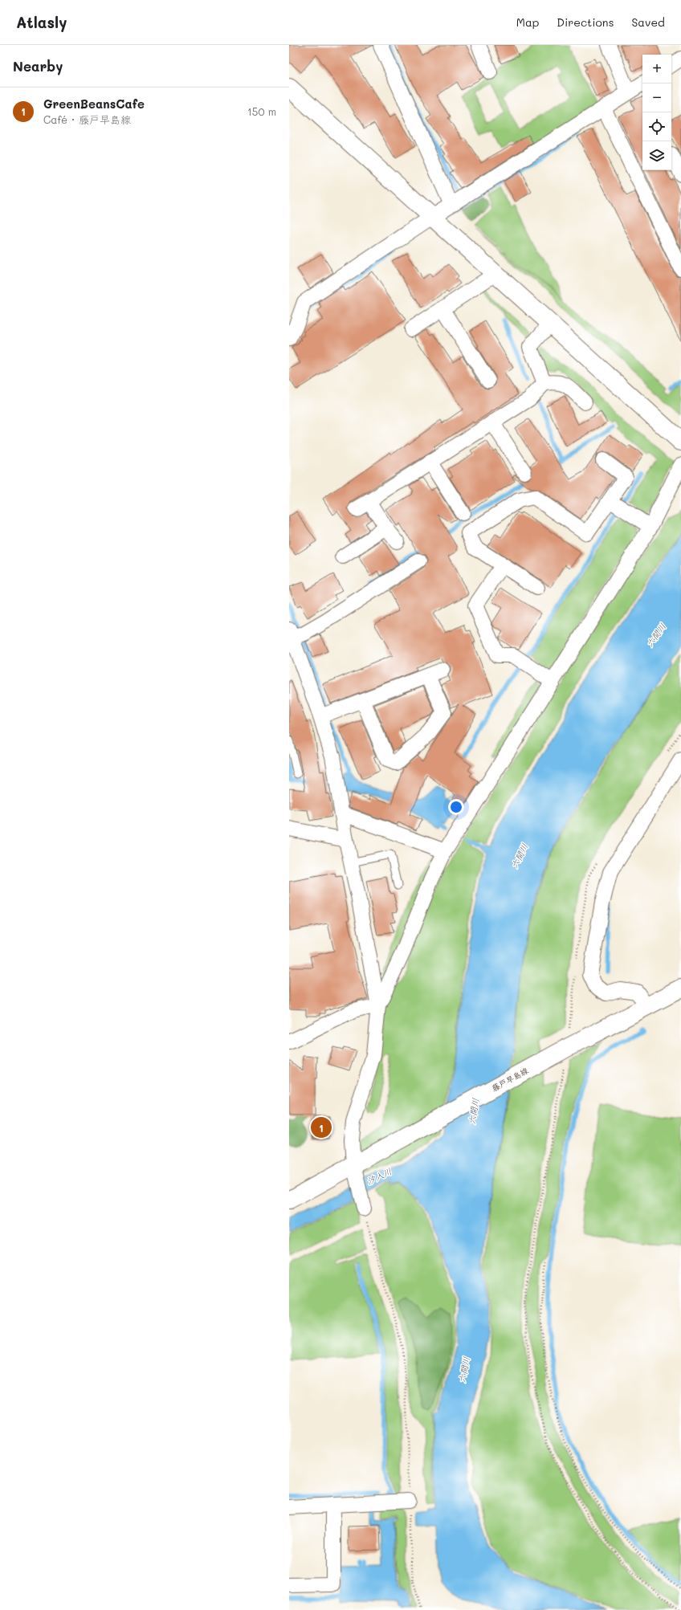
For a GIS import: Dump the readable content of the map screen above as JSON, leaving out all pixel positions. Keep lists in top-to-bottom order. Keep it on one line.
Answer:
{"streets":{"street":["藤戸早島線"]},"water":["六間川","汐入川"],"page":{"header":"Atlasly","nav":["Map","Directions","Saved"],"heading":"Nearby","map_buttons":["+","−"],"list":[{"mark":"1","name":"GreenBeansCafe","note":"Café · 藤戸早島線","value":"150 m"}],"pins":"1"}}
